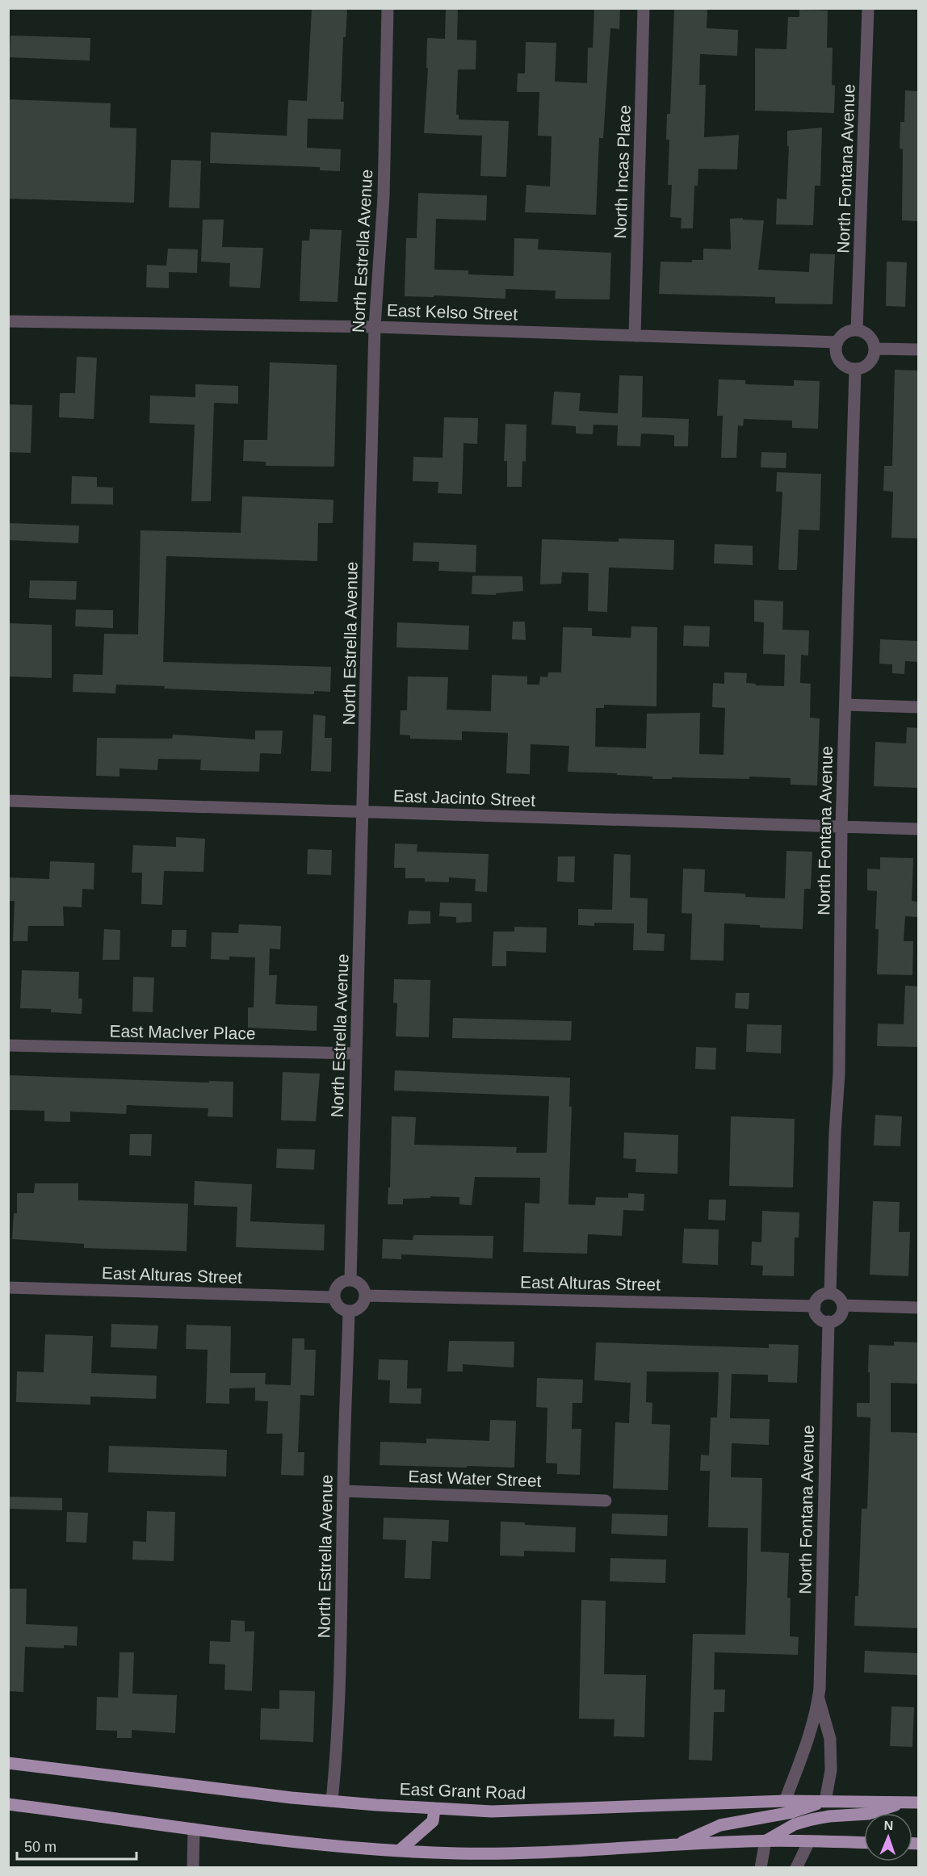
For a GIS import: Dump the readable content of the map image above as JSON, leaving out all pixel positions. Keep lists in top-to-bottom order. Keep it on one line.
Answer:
{"streets":{"main road":["East Grant Road"],"street":["North Fontana Avenue","North Incas Place","North Estrella Avenue","East Kelso Street","East Jacinto Street","East MacIver Place","East Alturas Street","East Water Street"]},"crossings":[["North Fontana Avenue","East Kelso Street"],["North Fontana Avenue","East Jacinto Street"],["North Fontana Avenue","East Alturas Street"],["North Incas Place","East Kelso Street"],["North Estrella Avenue","East Kelso Street"],["North Estrella Avenue","East Jacinto Street"],["North Estrella Avenue","East MacIver Place"],["North Estrella Avenue","East Alturas Street"],["North Estrella Avenue","East Water Street"],["North Estrella Avenue","East Grant Road"]],"scale_bar":"50 m","north":"top"}
